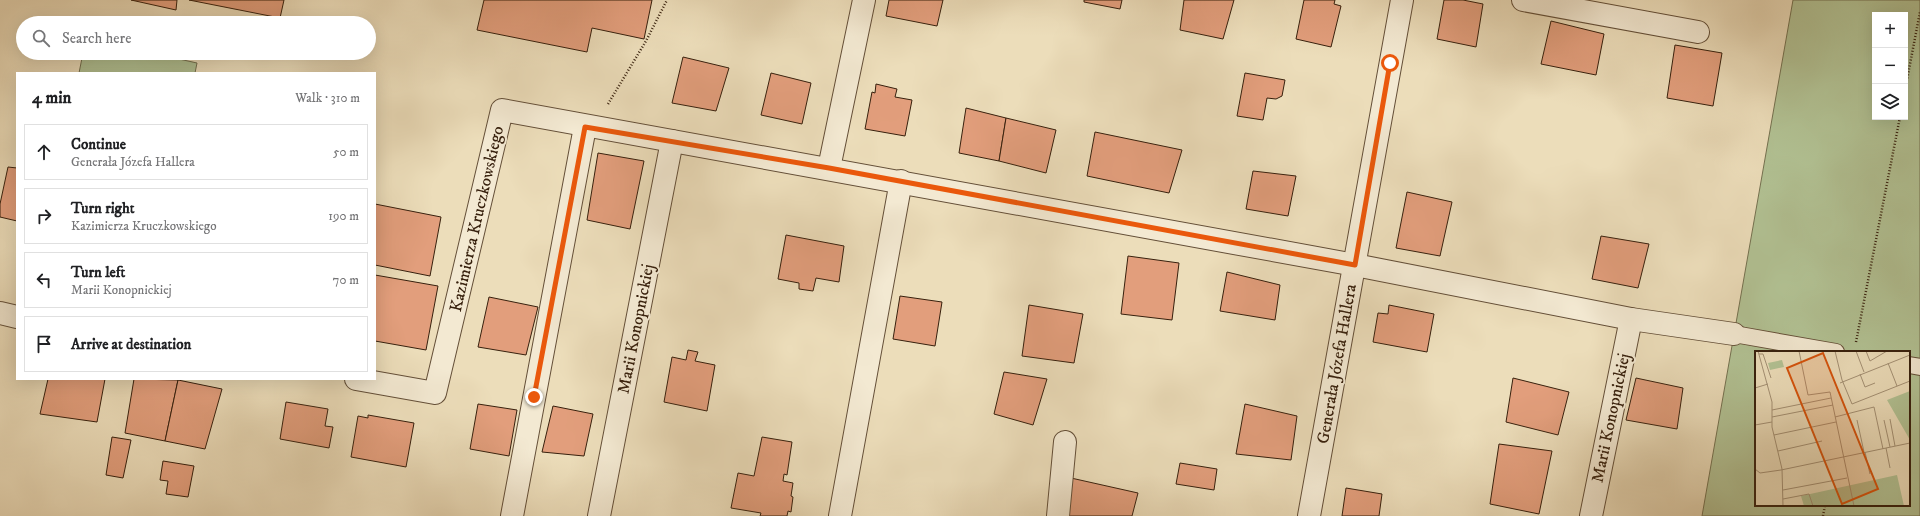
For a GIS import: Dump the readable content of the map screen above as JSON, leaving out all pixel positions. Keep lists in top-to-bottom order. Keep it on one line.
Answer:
{"streets":{"street":["Kazimierza Kruczkowskiego","Marii Konopnickiej","Generała Józefa Hallera"]},"crossings":[["Kazimierza Kruczkowskiego","Marii Konopnickiej"],["Kazimierza Kruczkowskiego","Generała Józefa Hallera"]],"page":{"map_buttons":["+","−"],"search":"Search here","heading":["4 min","Walk · 310 m"],"list":[["Continue","Generała Józefa Hallera","50 m"],["Turn right","Kazimierza Kruczkowskiego","190 m"],["Turn left","Marii Konopnickiej","70 m"],"Arrive at destination"]}}
